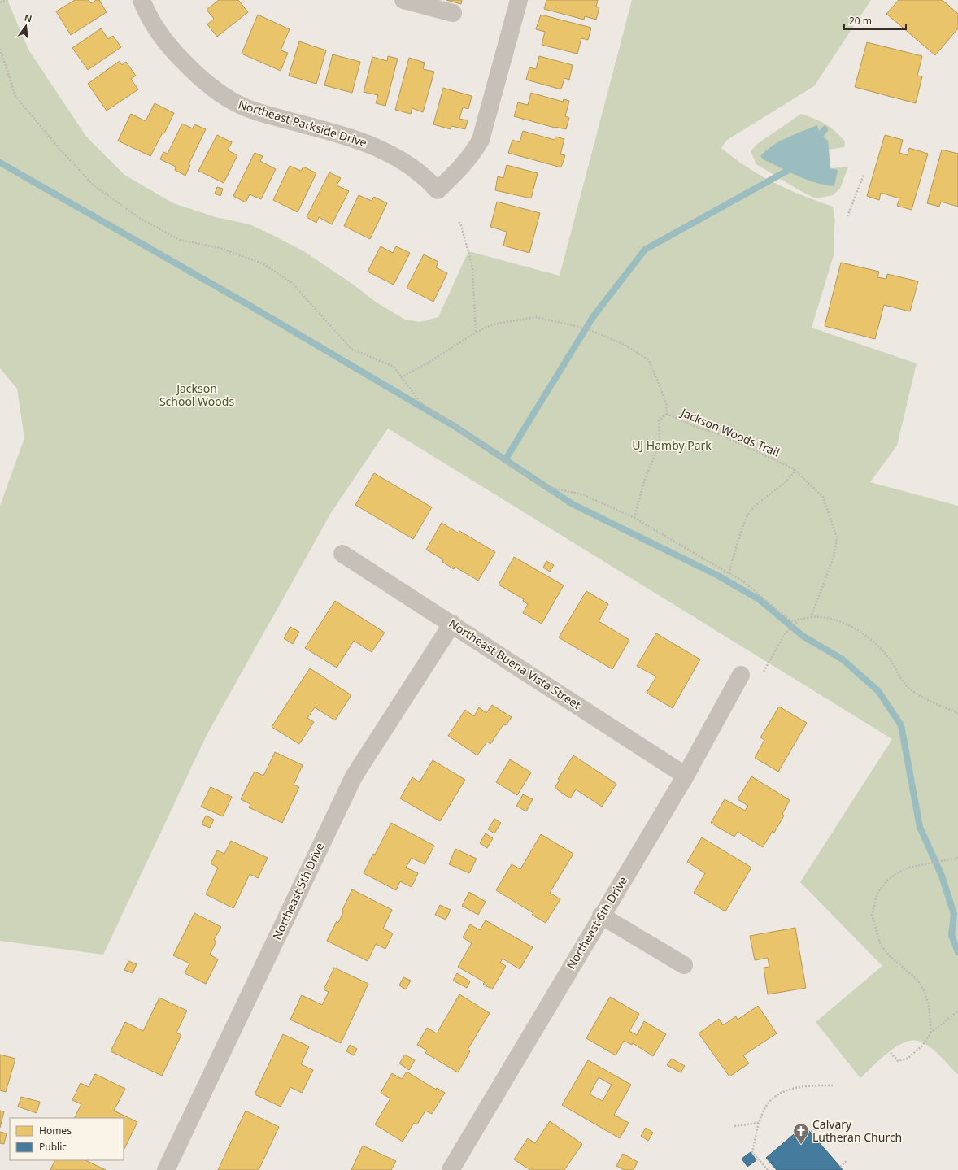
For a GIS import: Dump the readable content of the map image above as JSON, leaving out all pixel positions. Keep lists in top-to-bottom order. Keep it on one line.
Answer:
{"streets":{"street":["Northeast Parkside Drive","Northeast Buena Vista Street","Northeast 5th Drive","Northeast 6th Drive"],"path":["Jackson Woods Trail"]},"crossings":[["Northeast Buena Vista Street","Northeast 5th Drive"],["Northeast Buena Vista Street","Northeast 6th Drive"]],"parks":["Jackson School Woods","UJ Hamby Park"],"places":{"church":["Calvary Lutheran Church"]},"legend":["Homes","Public"],"scale_bar":"20 m","north":"top"}
